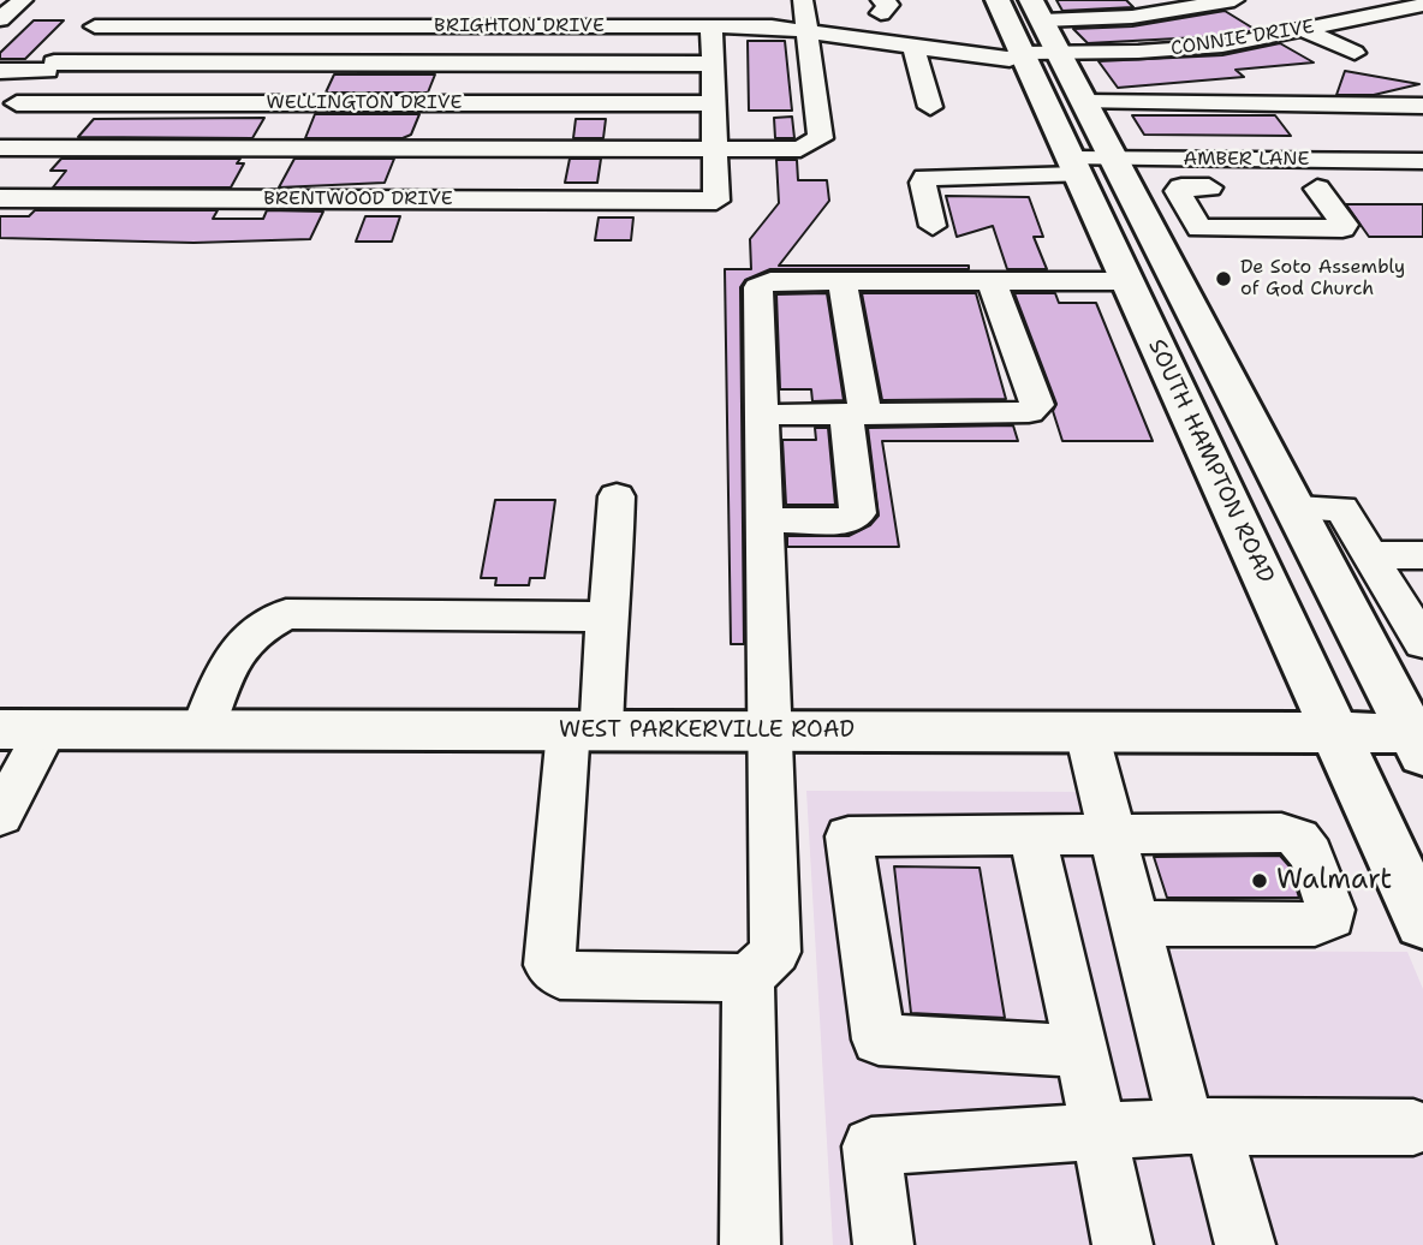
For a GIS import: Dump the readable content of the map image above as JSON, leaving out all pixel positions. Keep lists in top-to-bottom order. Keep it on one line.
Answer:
{"streets":{"main road":["SOUTH HAMPTON ROAD","WEST PARKERVILLE ROAD"],"street":["BRIGHTON DRIVE","CONNIE DRIVE","WELLINGTON DRIVE","AMBER LANE","BRENTWOOD DRIVE"]},"crossings":[["BRIGHTON DRIVE","CONNIE DRIVE"],["BRIGHTON DRIVE","SOUTH HAMPTON ROAD"],["CONNIE DRIVE","SOUTH HAMPTON ROAD"],["AMBER LANE","SOUTH HAMPTON ROAD"],["SOUTH HAMPTON ROAD","WEST PARKERVILLE ROAD"]],"places":["De Soto Assembly of God Church","Walmart"]}
